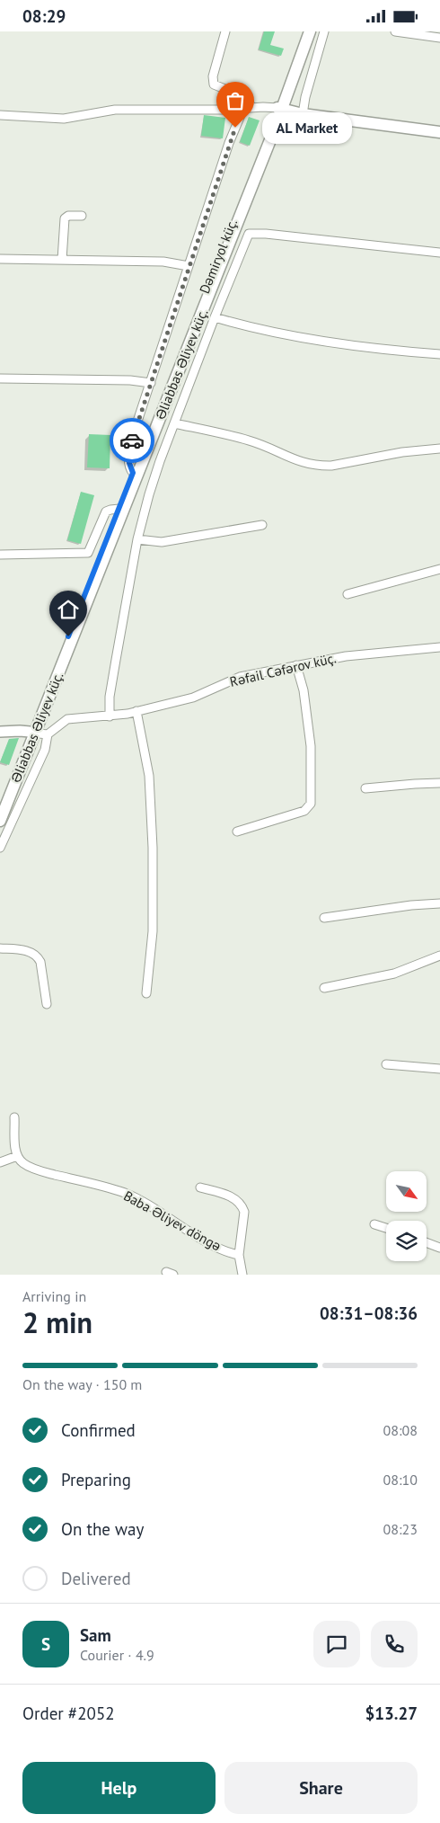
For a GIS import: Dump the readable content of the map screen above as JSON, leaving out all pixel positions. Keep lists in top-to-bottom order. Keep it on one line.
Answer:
{"streets":{"main road":["Dəmiryol küç.","Əliabbas Əliyev küç."],"street":["Rəfail Cəfərov küç.","Baba Əliyev döngə"]},"crossings":[["Dəmiryol küç.","Əliabbas Əliyev küç."]],"places":["AL Market"],"north":"bottom right","page":{"status":"08:29","bubble":"AL Market","heading":["2 min","Arriving in","08:31–08:36"],"panel":["Sam","Courier · 4.9","Order #2052","$13.27"],"bar":"On the way · 150 m","list":[["Confirmed","08:08"],["Preparing","08:10"],["On the way","08:23"],"Delivered"],"round":"S","buttons":["Help","Share"]}}
